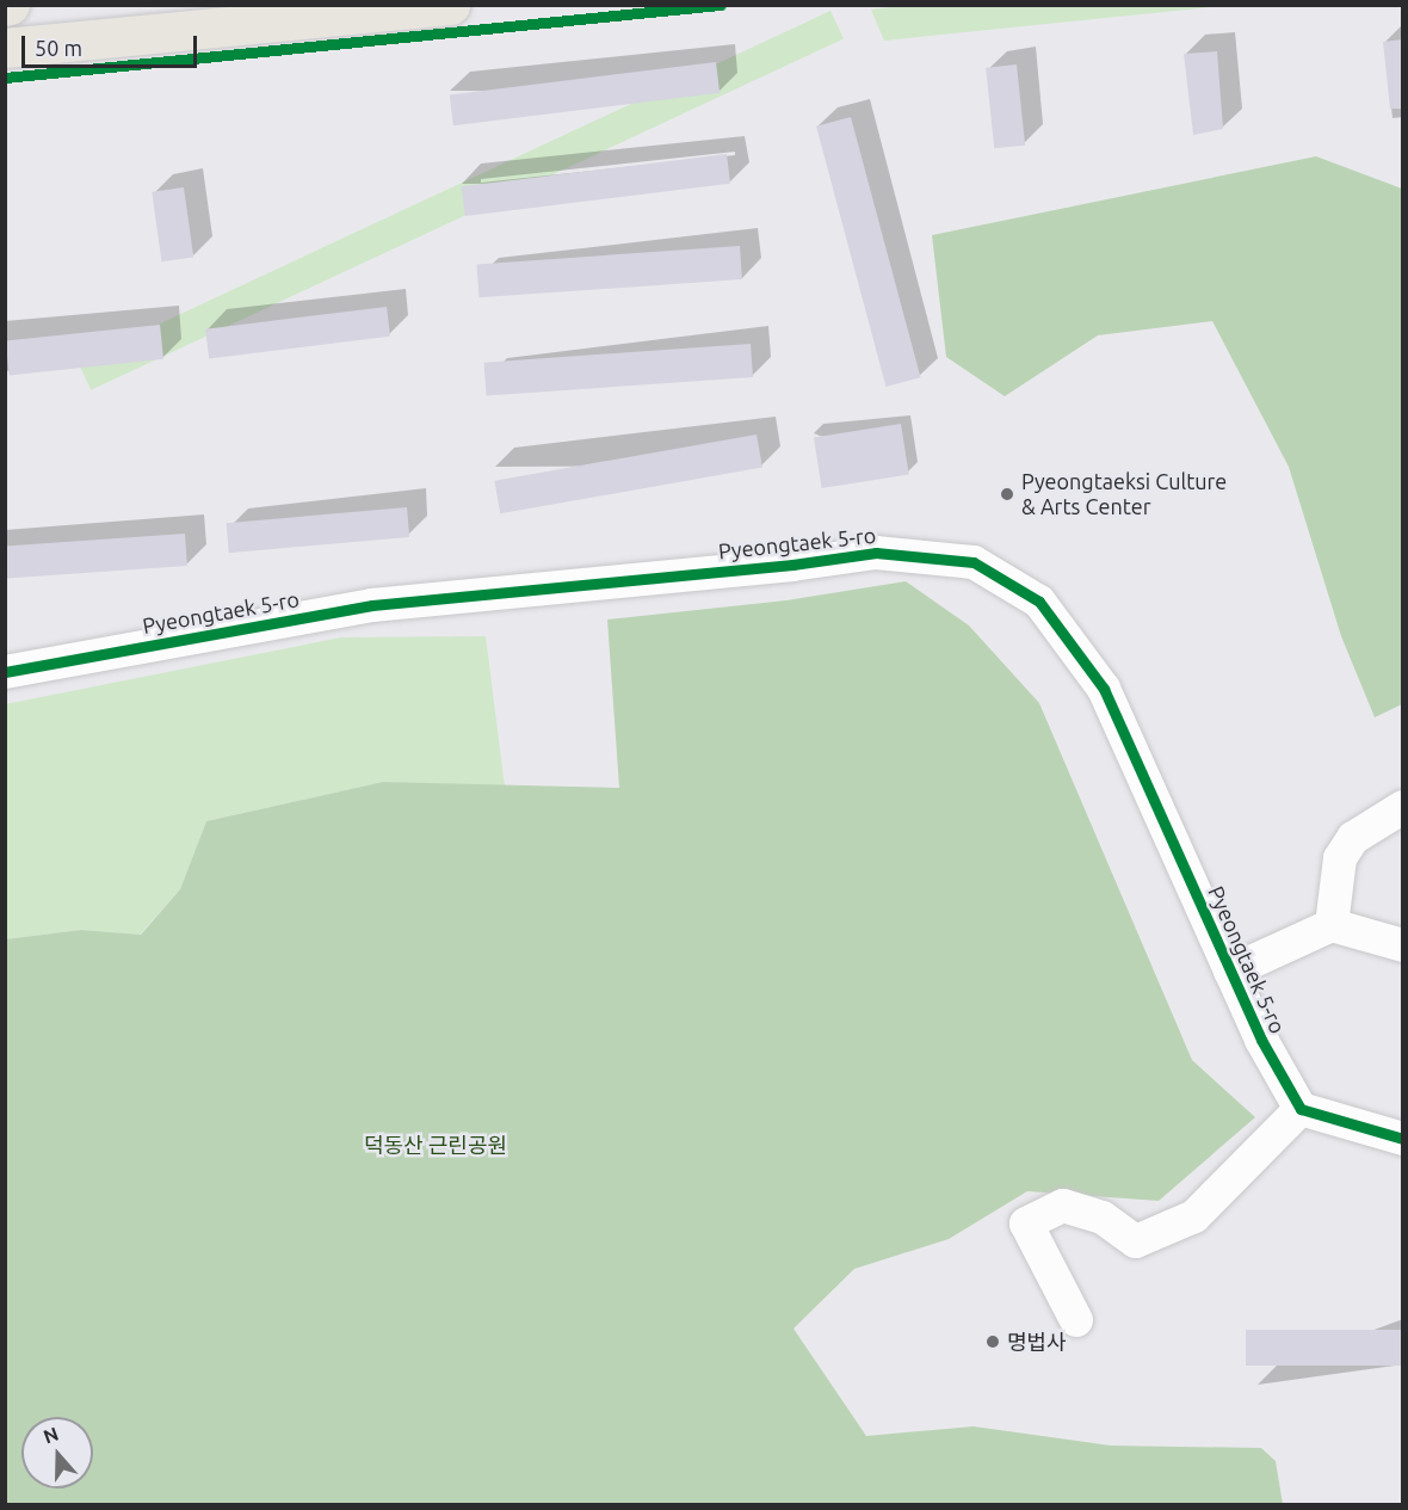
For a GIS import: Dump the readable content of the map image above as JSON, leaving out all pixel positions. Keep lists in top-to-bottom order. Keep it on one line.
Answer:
{"streets":{"street":["Pyeongtaek 5-ro"]},"parks":["덕동산 근린공원"],"places":["Pyeongtaeksi Culture & Arts Center","명법사"],"scale_bar":"50 m","north":"top"}
